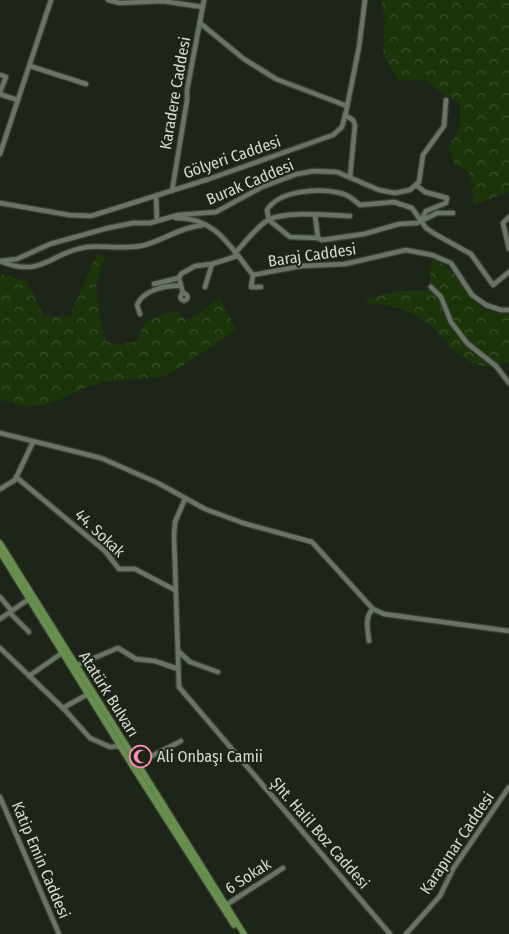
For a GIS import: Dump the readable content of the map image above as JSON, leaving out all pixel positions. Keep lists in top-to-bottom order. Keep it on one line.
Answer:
{"streets":{"main road":["Atatürk Bulvarı"],"street":["Karadere Caddesi","Gölyeri Caddesi","Burak Caddesi","Baraj Caddesi","44. Sokak","Şht. Halil Boz Caddesi","Karapınar Caddesi","Katip Emin Caddesi","6 Sokak"]},"crossings":[["Karadere Caddesi","Gölyeri Caddesi"],["Burak Caddesi","Baraj Caddesi"],["44. Sokak","Şht. Halil Boz Caddesi"],["Atatürk Bulvarı","6 Sokak"]],"places":{"mosque":["Ali Onbaşı Camii"]}}
